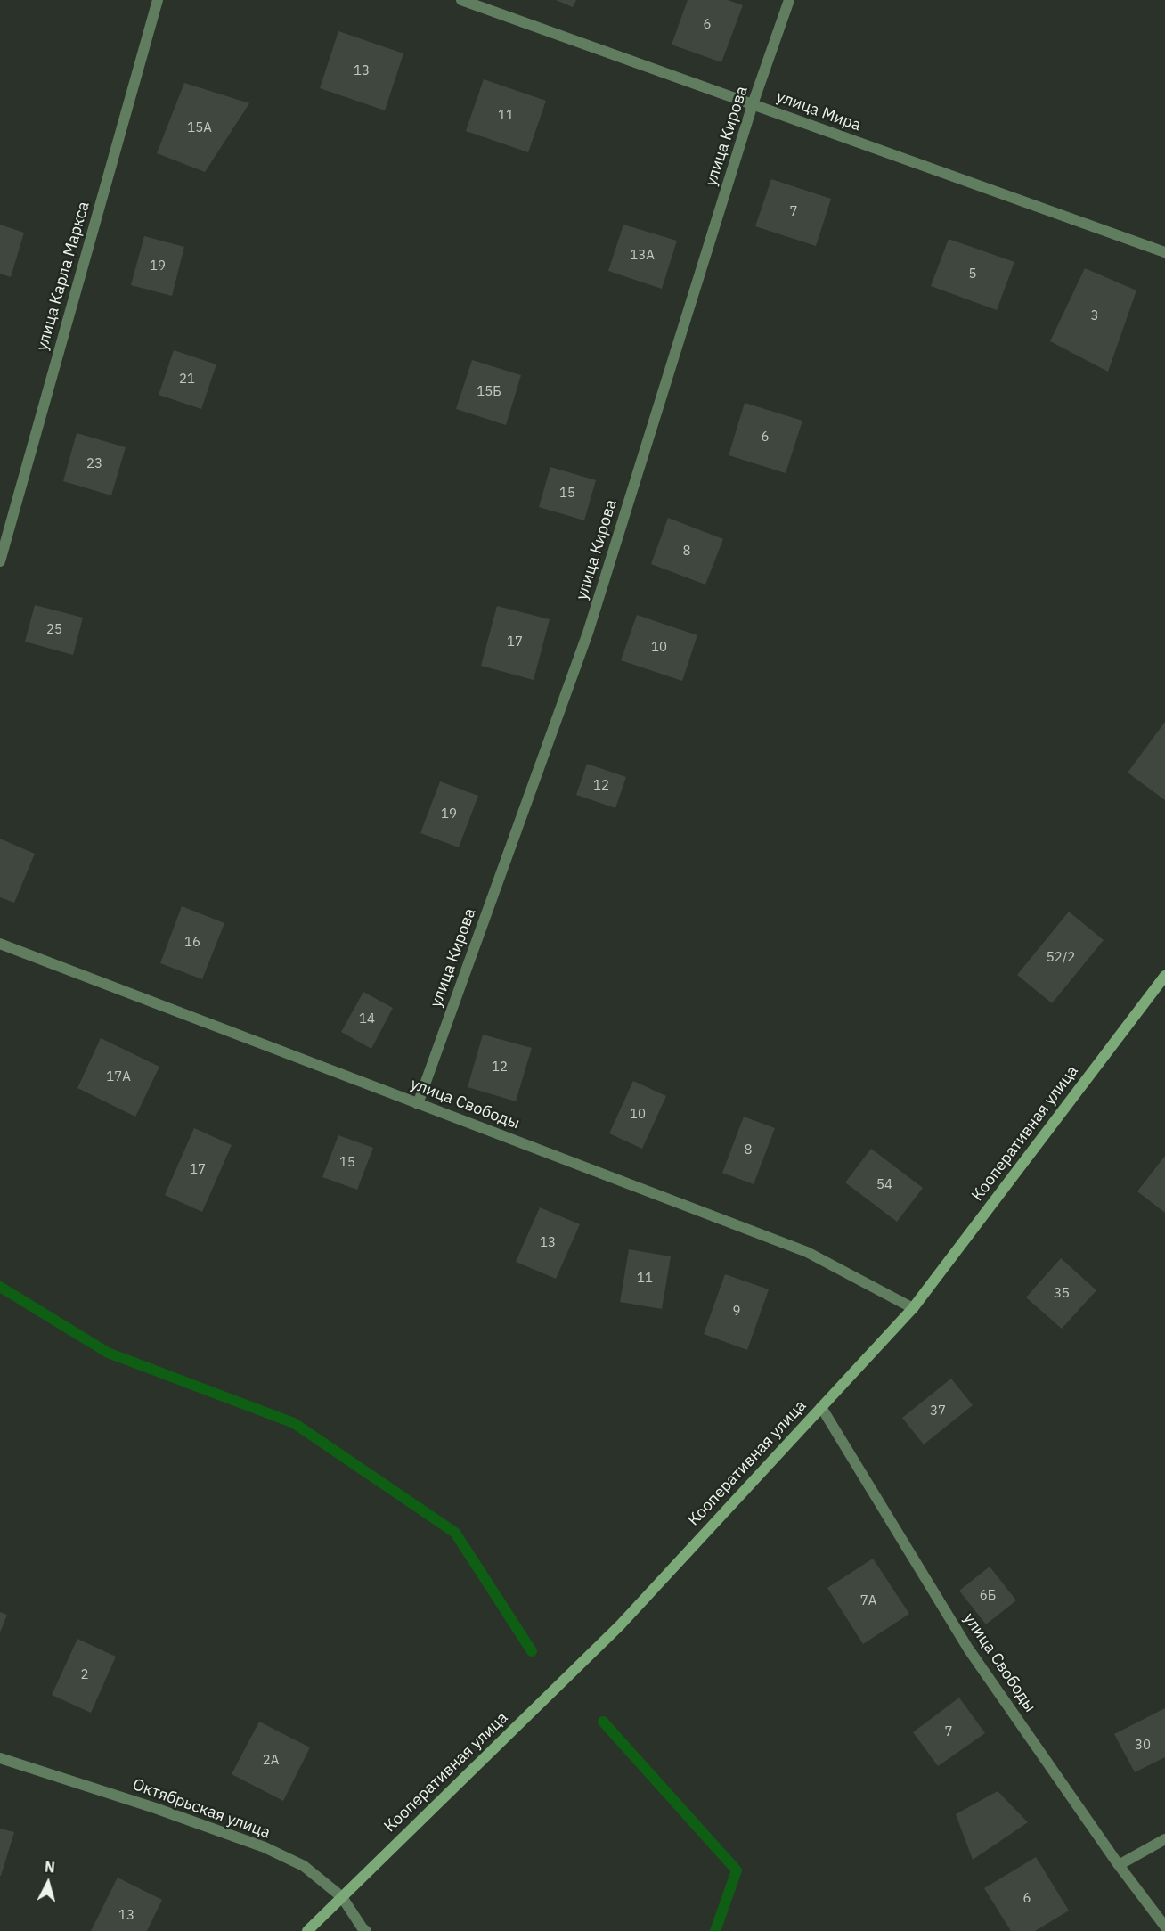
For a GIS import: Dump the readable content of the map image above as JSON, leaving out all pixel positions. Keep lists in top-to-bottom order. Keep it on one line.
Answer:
{"streets":{"main road":["Кооперативная улица"],"street":["улица Мира","улица Кирова","улица Карла Маркса","улица Свободы","Октябрьская улица"]},"crossings":[["улица Мира","улица Кирова"],["улица Кирова","улица Свободы"],["улица Свободы","Кооперативная улица"],["Кооперативная улица","Октябрьская улица"]],"house_numbers":["6","13","11","15А","7","13А","19","5","3","21","15Б","6","23","15","8","25","17","10","12","19","16","52/2","14","12","17А","10","8","15","17","54","13","11","35","9","37","6Б","7А","2","7","30","2А","6","13"],"north":"top"}
